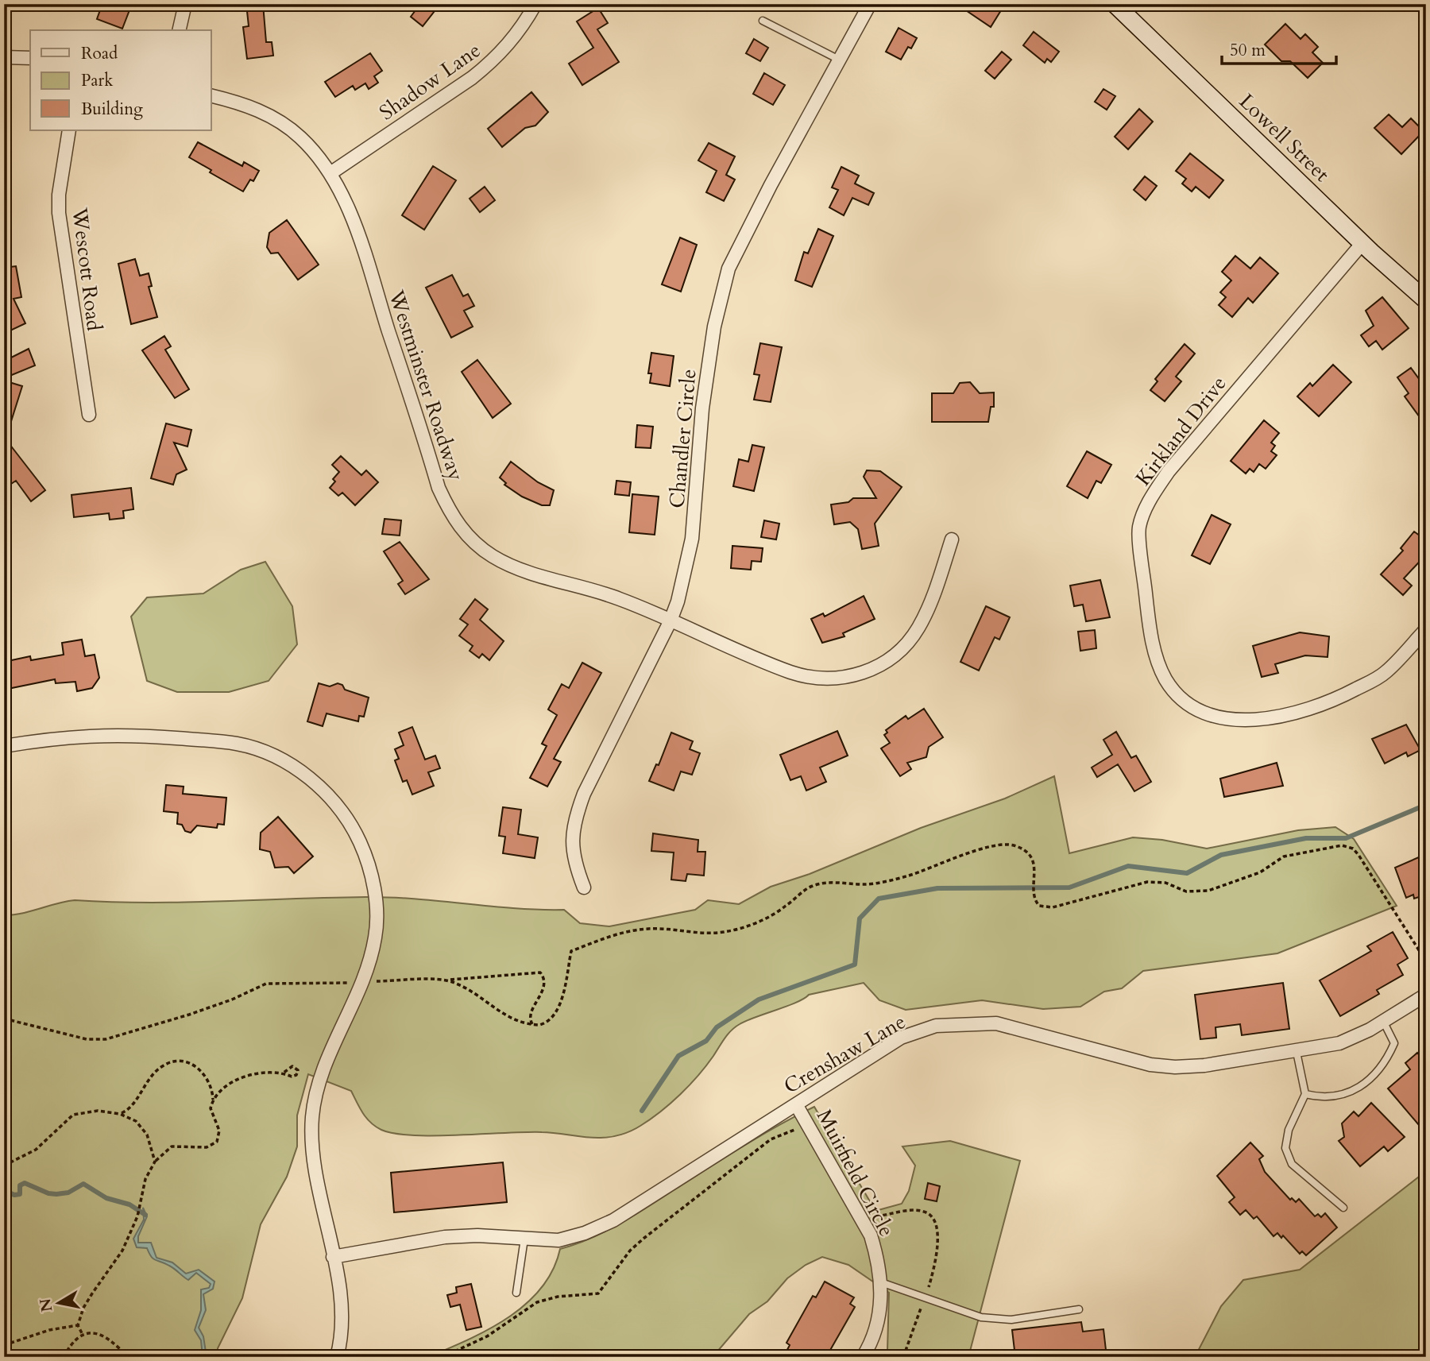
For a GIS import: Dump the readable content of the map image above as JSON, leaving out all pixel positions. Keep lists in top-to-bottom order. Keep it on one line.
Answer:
{"streets":{"main road":["Lowell Street"],"street":["Shadow Lane","Wescott Road","Westminster Roadway","Kirkland Drive","Chandler Circle","Crenshaw Lane","Muirfield Circle"]},"crossings":[["Shadow Lane","Westminster Roadway"],["Lowell Street","Kirkland Drive"],["Westminster Roadway","Chandler Circle"],["Crenshaw Lane","Muirfield Circle"]],"legend":["Road","Park","Building"],"scale_bar":"50 m","north":"left"}
